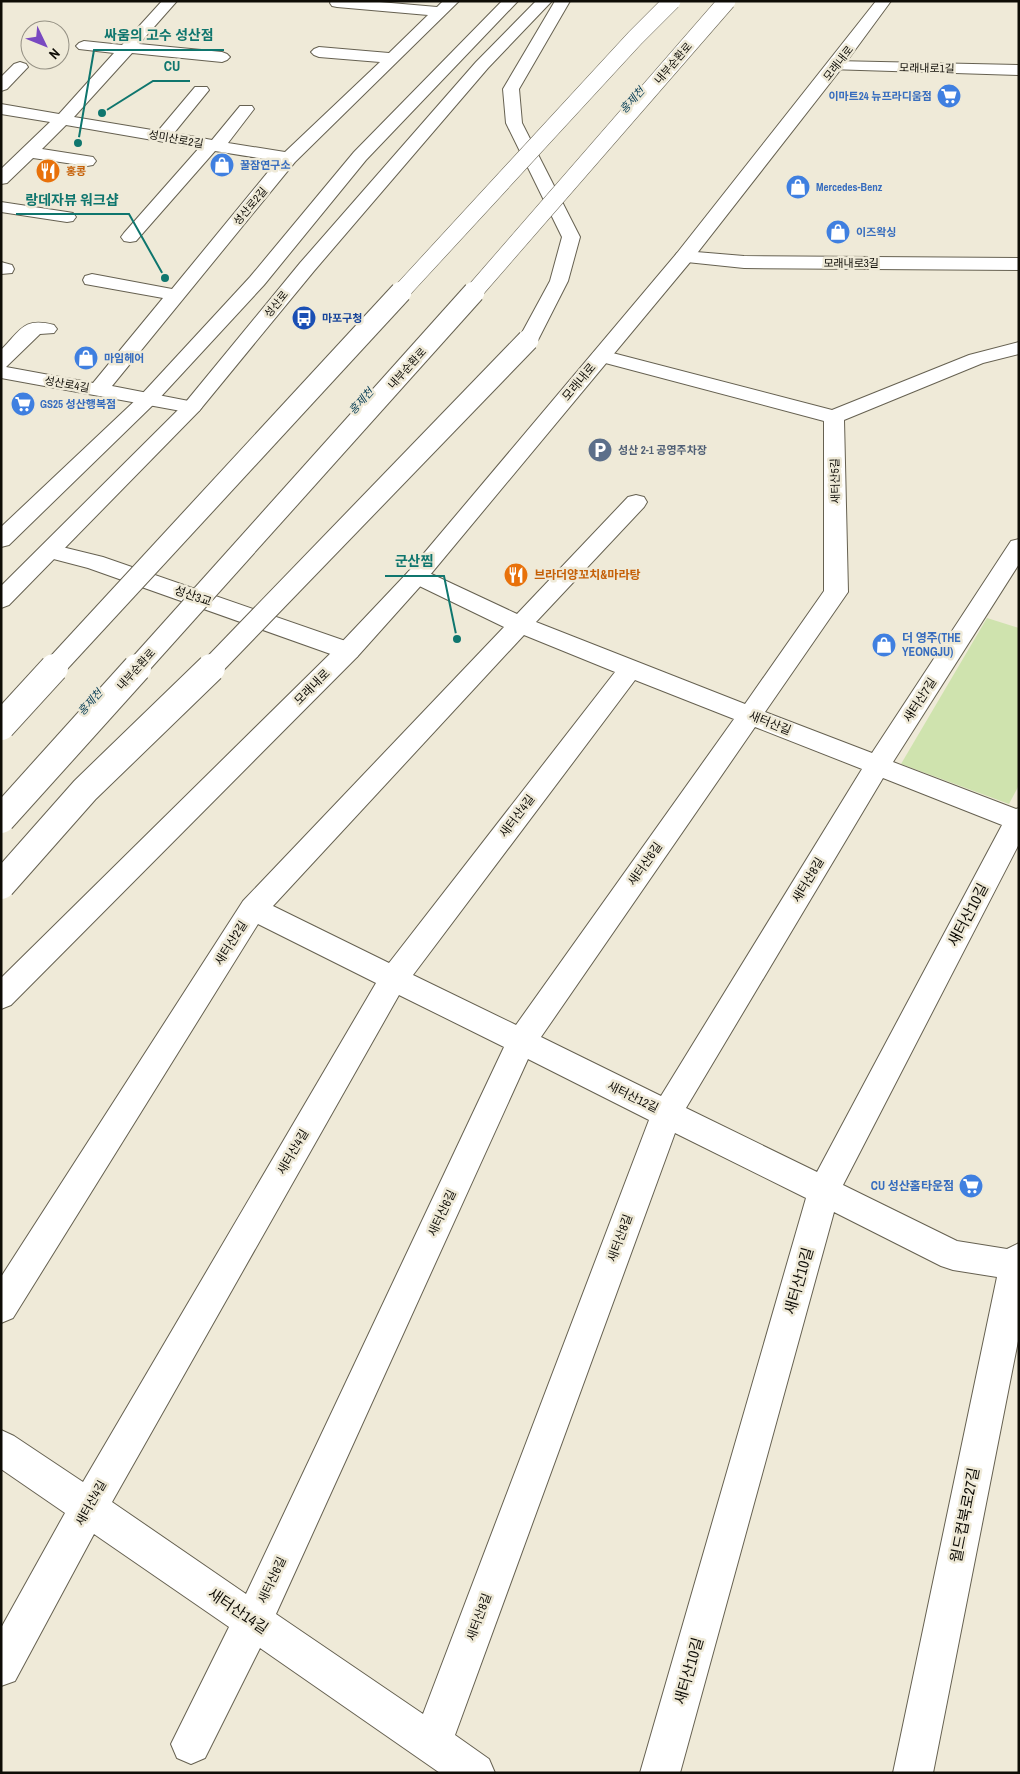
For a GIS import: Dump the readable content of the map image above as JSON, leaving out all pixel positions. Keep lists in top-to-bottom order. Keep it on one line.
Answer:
{"streets":{"main road":["내부순환로","모래내로","모래내로1길","성미산로2길","성산로2길","모래내로3길","성산로","성산로4길","새터산5길","성산3교","새터산7길","새터산길","새터산4길","새터산6길","새터산8길","새터산10길","새터산2길","새터산12길","월드컵북로27길","새터산14길"]},"crossings":[["모래내로","모래내로1길"],["모래내로","모래내로3길"],["모래내로","새터산5길"],["모래내로","성산3교"],["모래내로","새터산길"],["성미산로2길","성산로2길"],["성산로2길","성산로4길"],["성산로","성산로4길"],["성산로","성산3교"],["새터산5길","새터산길"],["새터산5길","새터산6길"],["새터산7길","새터산길"],["새터산7길","새터산8길"],["새터산길","새터산4길"],["새터산길","새터산6길"],["새터산길","새터산8길"],["새터산길","새터산10길"],["새터산길","새터산2길"],["새터산4길","새터산12길"],["새터산4길","새터산14길"],["새터산6길","새터산12길"],["새터산6길","새터산14길"],["새터산8길","새터산12길"],["새터산8길","새터산14길"],["새터산10길","새터산12길"],["새터산2길","새터산12길"],["새터산12길","월드컵북로27길"]],"water":["홍제천"],"places":{"supermarket":["이마트24 뉴프라디움점","GS25 성산행복점","CU 성산홈타운점"],"other":["CU","싸움의 고수 성산점","랑데자뷰 워크샵","군산찜"],"shop":["꿀잠연구소","Mercedes-Benz","이즈왁싱","마임헤어","더 영주(THE YEONGJU)"],"restaurant":["홍콩","브라더양꼬치&마라탕"],"bus stop":["마포구청"],"parking":["성산 2-1 공영주차장"]},"north":"bottom right"}
